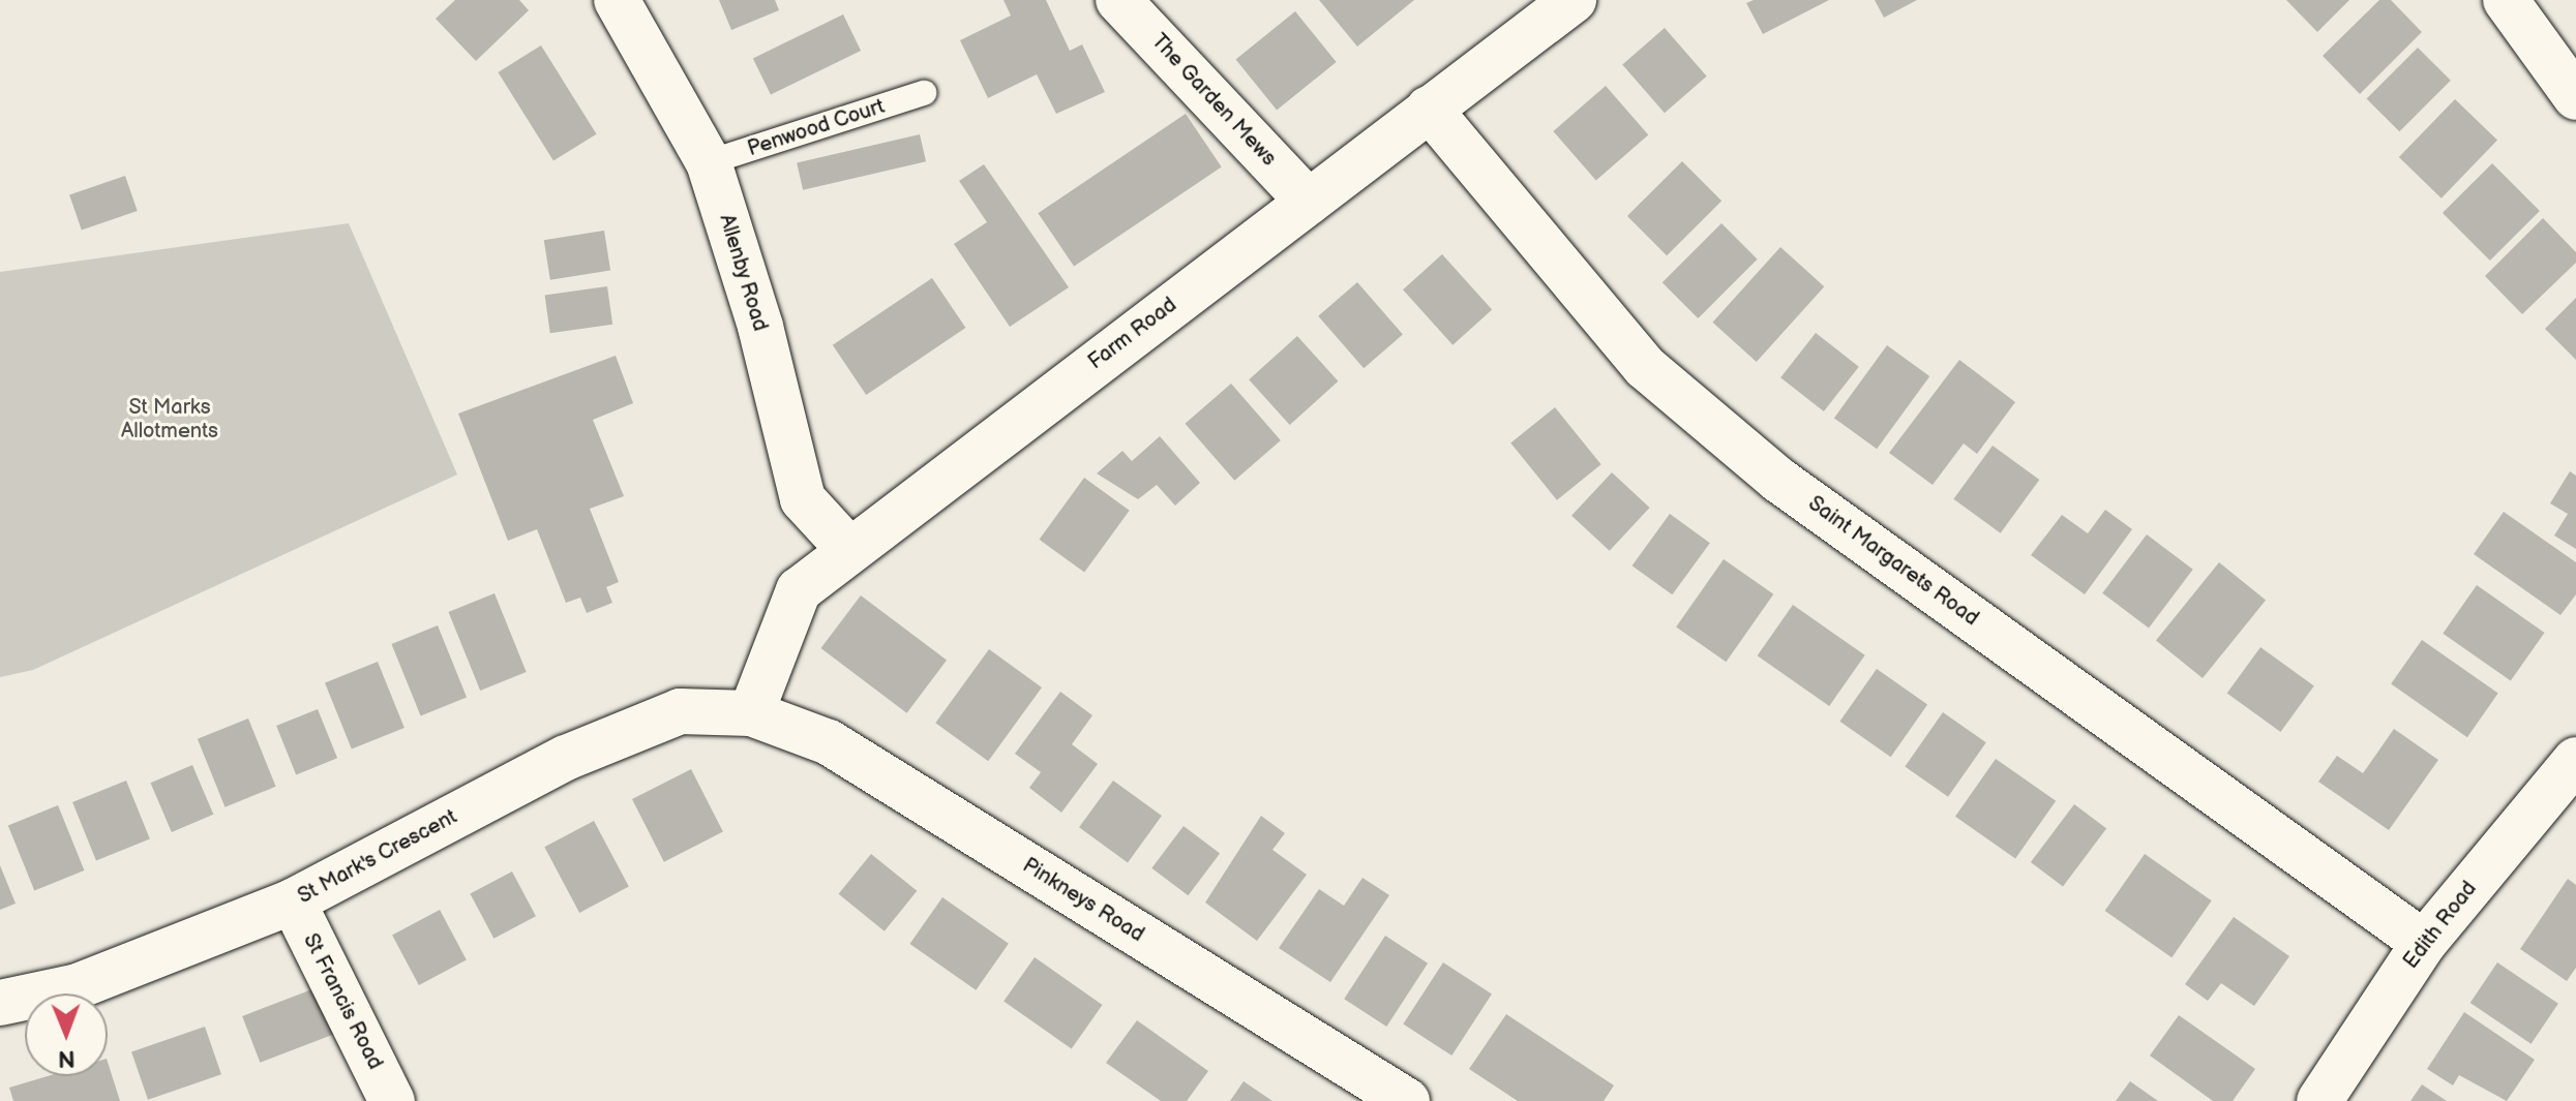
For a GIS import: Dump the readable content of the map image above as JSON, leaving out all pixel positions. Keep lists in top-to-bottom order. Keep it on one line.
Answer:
{"streets":{"street":["The Garden Mews","Allenby Road","Farm Road","Saint Margarets Road","St Mark's Crescent","Pinkneys Road","Edith Road","St Francis Road"],"lane":["Penwood Court"]},"crossings":[["The Garden Mews","Farm Road"],["Penwood Court","Allenby Road"],["Allenby Road","Farm Road"],["Farm Road","Saint Margarets Road"],["Farm Road","St Mark's Crescent"],["Farm Road","Pinkneys Road"],["Saint Margarets Road","Edith Road"],["St Mark's Crescent","Pinkneys Road"],["St Mark's Crescent","St Francis Road"]],"parks":["St Marks Allotments"],"north":"bottom"}
